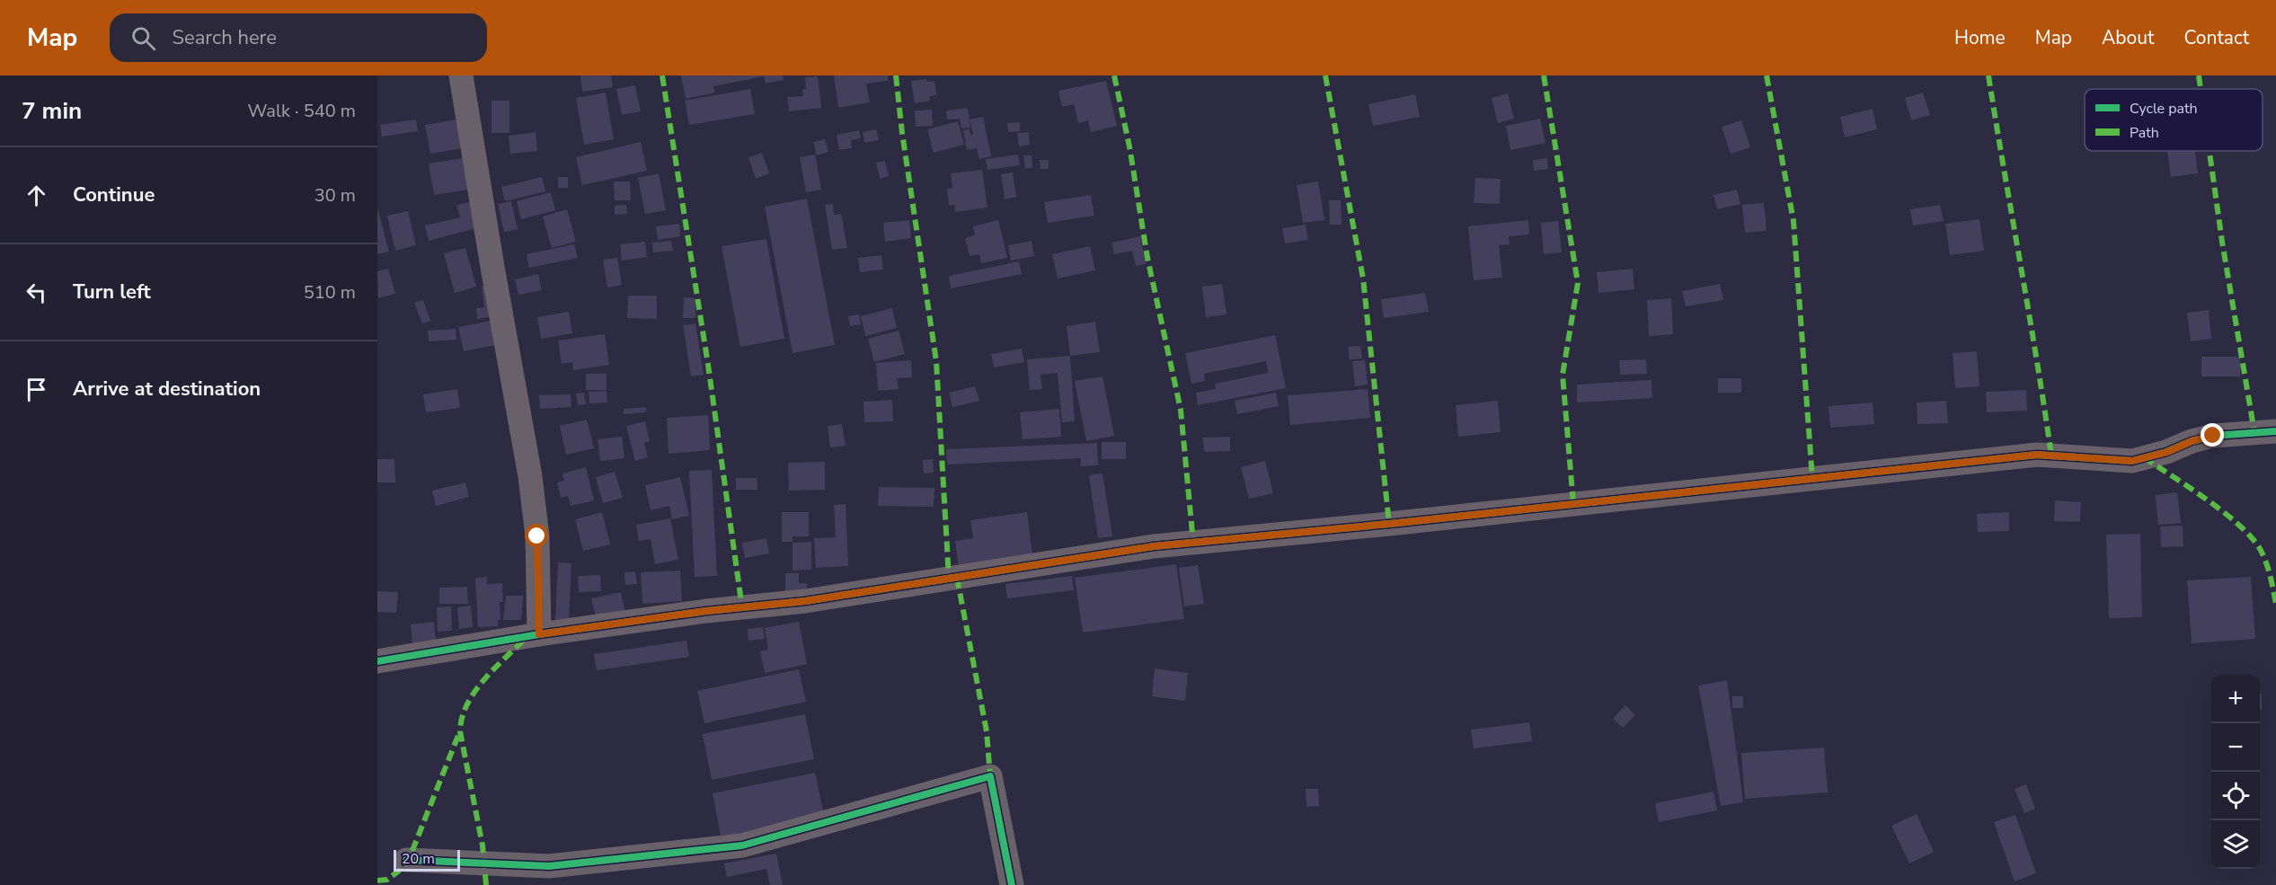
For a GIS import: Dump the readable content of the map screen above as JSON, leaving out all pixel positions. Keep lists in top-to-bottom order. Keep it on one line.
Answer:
{"legend":["Cycle path","Path"],"scale_bar":"20 m","page":{"header":"Map","search":"Search here","nav":["Home","Map","About","Contact"],"heading":["7 min","Walk · 540 m"],"list":[["Continue","30 m"],["Turn left","510 m"],"Arrive at destination"],"map_buttons":["+","−"],"scale":"20 m"}}
